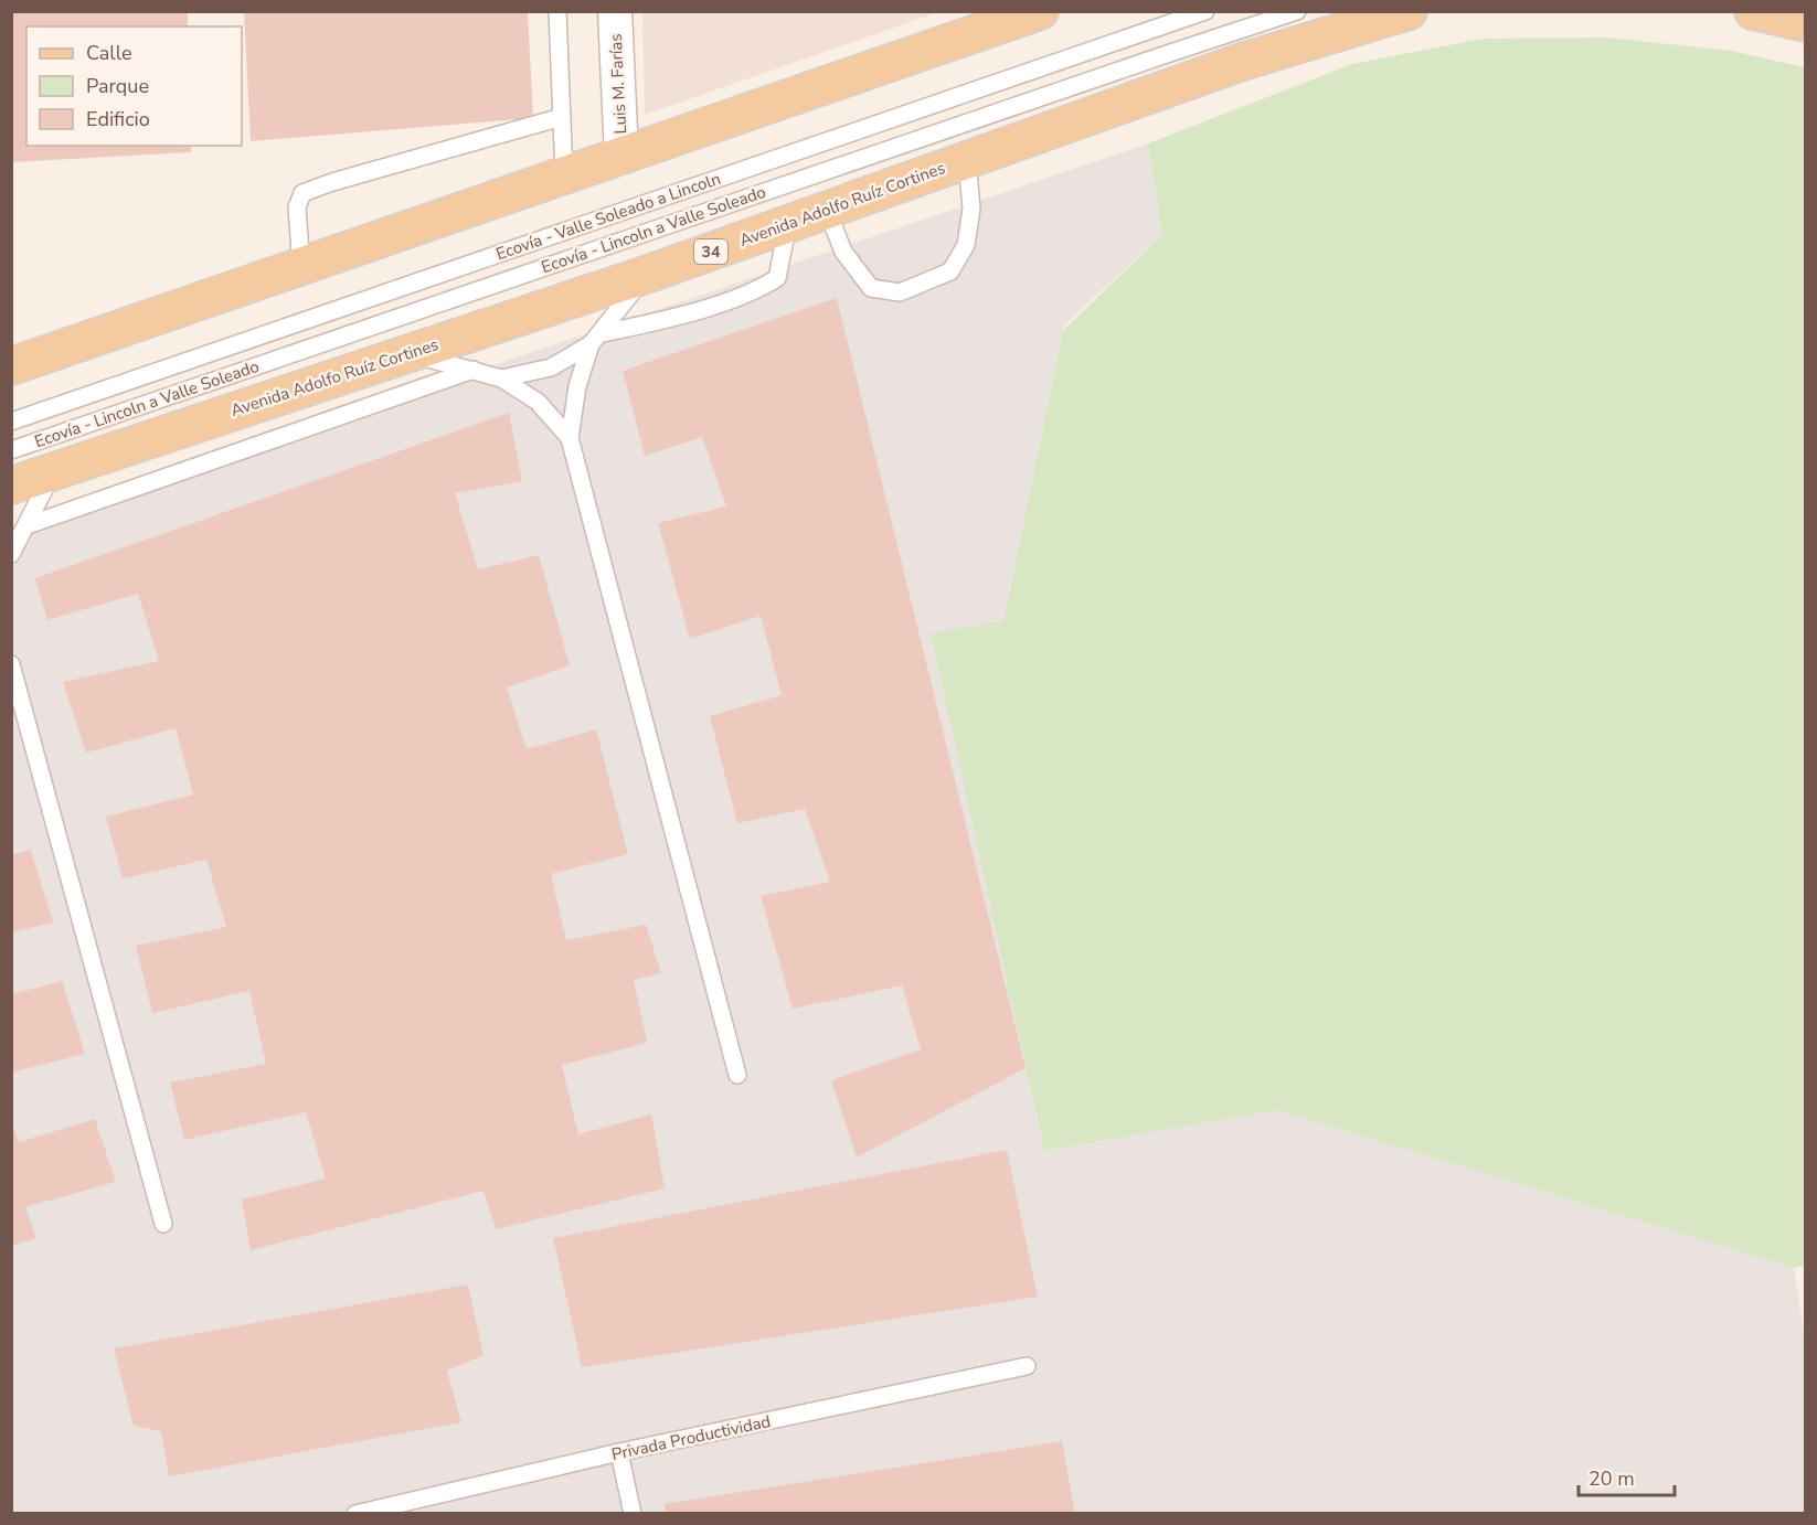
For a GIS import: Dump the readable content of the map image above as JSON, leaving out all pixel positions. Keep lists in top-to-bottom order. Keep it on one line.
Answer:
{"streets":{"main road":["Avenida Adolfo Ruíz Cortines","34"],"street":["Luis M. Farías"],"lane":["Ecovía - Valle Soleado a Lincoln","Ecovía - Lincoln a Valle Soleado","Privada Productividad"]},"legend":["Calle","Parque","Edificio"],"scale_bar":"20 m"}
